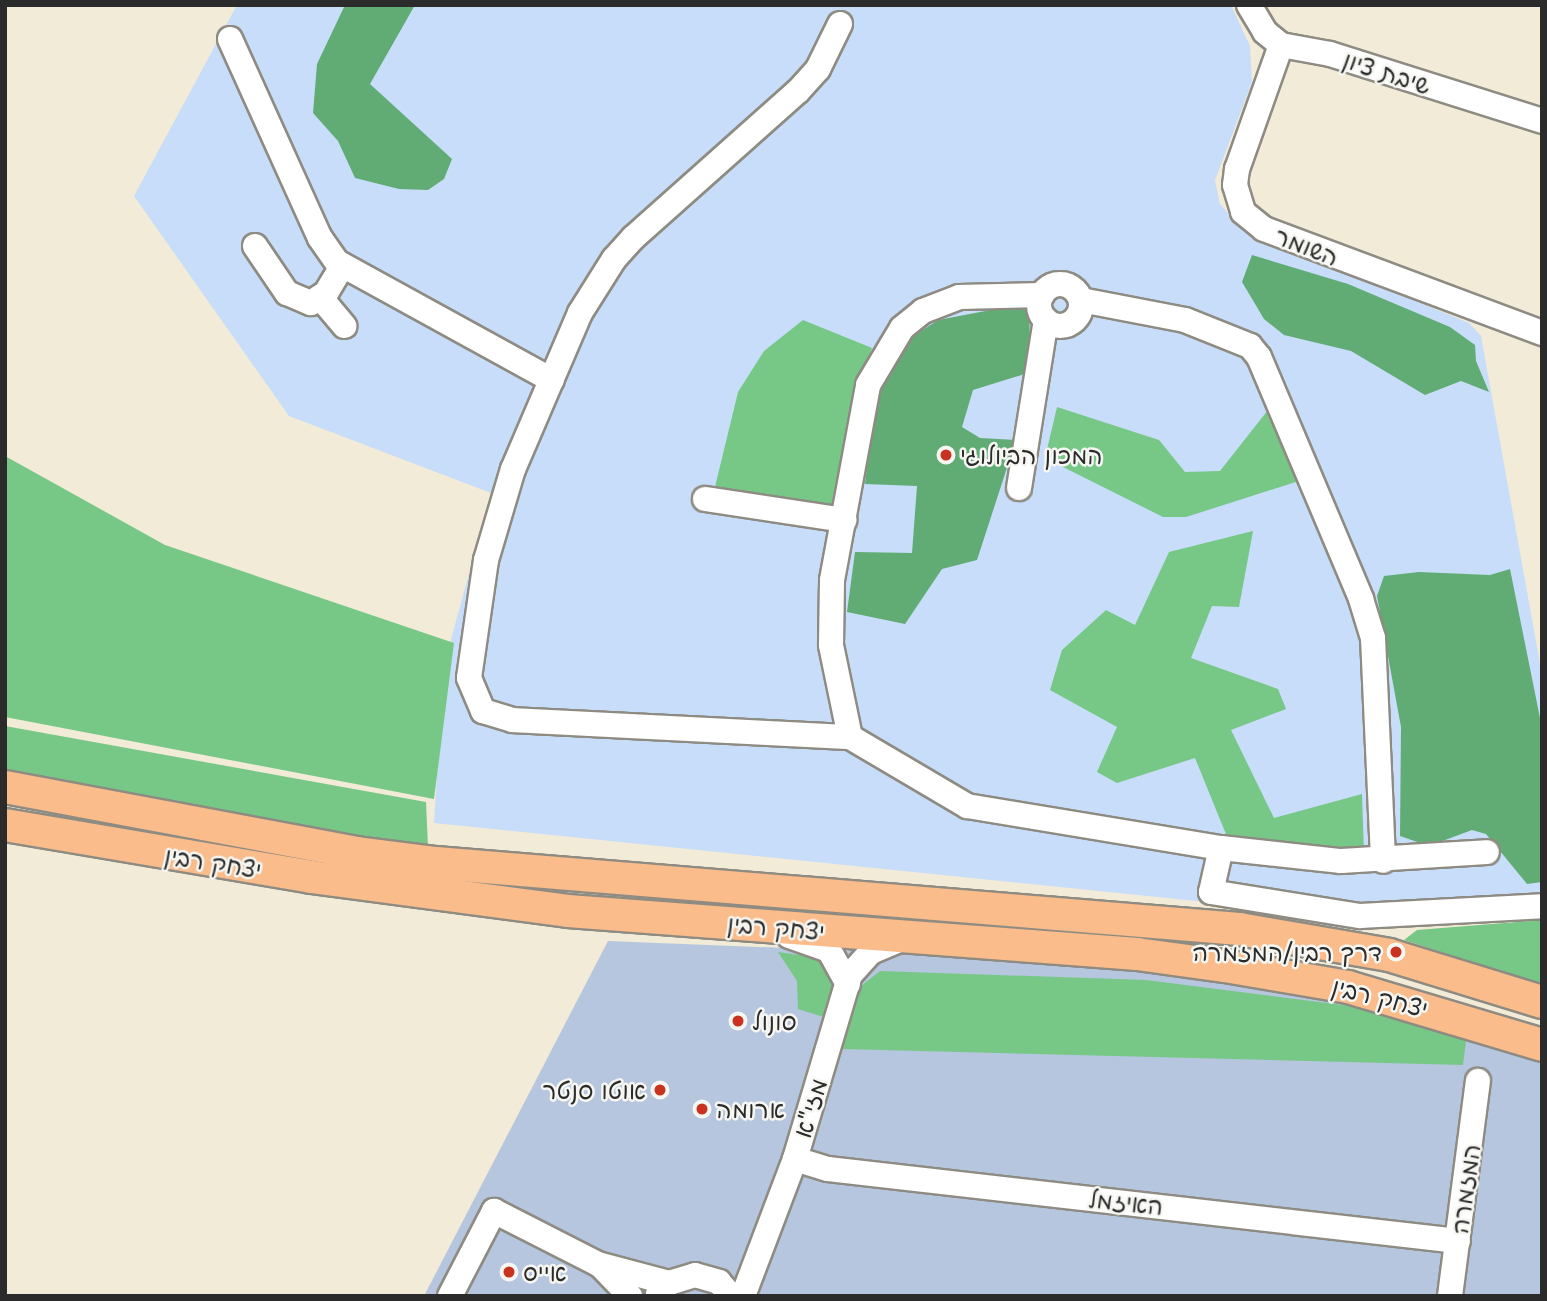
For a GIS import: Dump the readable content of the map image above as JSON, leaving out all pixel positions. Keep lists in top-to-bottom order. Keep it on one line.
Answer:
{"streets":{"main road":["יצחק רבין"],"street":["שיבת ציון","השומר","מזי\"א","המזמרה","האיזמל"]},"crossings":[["שיבת ציון","השומר"],["יצחק רבין","מזי\"א"],["מזי\"א","האיזמל"],["המזמרה","האיזמל"]],"places":["המכון הביולוגי","דרך רבין/המזמרה","סונול","אוטו סנטר","ארומה","אייס"]}
